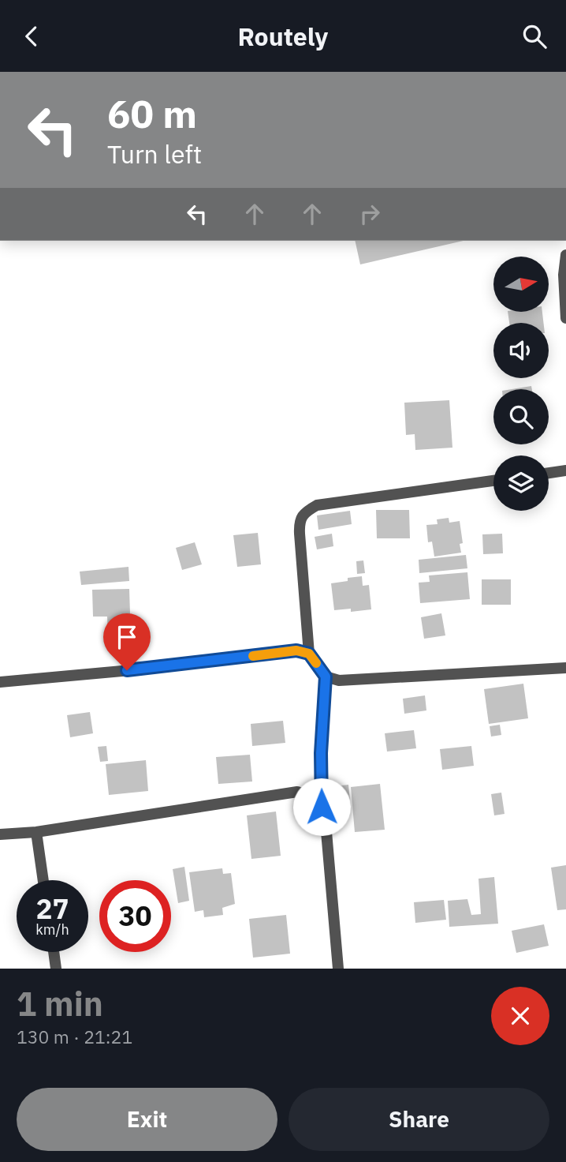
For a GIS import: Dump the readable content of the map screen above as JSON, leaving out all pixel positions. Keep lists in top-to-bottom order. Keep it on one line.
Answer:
{"north":"right","page":{"header":"Routely","turn":["60 m","Turn left"],"speed":"27 km/h","limit":"30","heading":["1 min","130 m · 21:21"],"buttons":["Exit","Share"]}}
